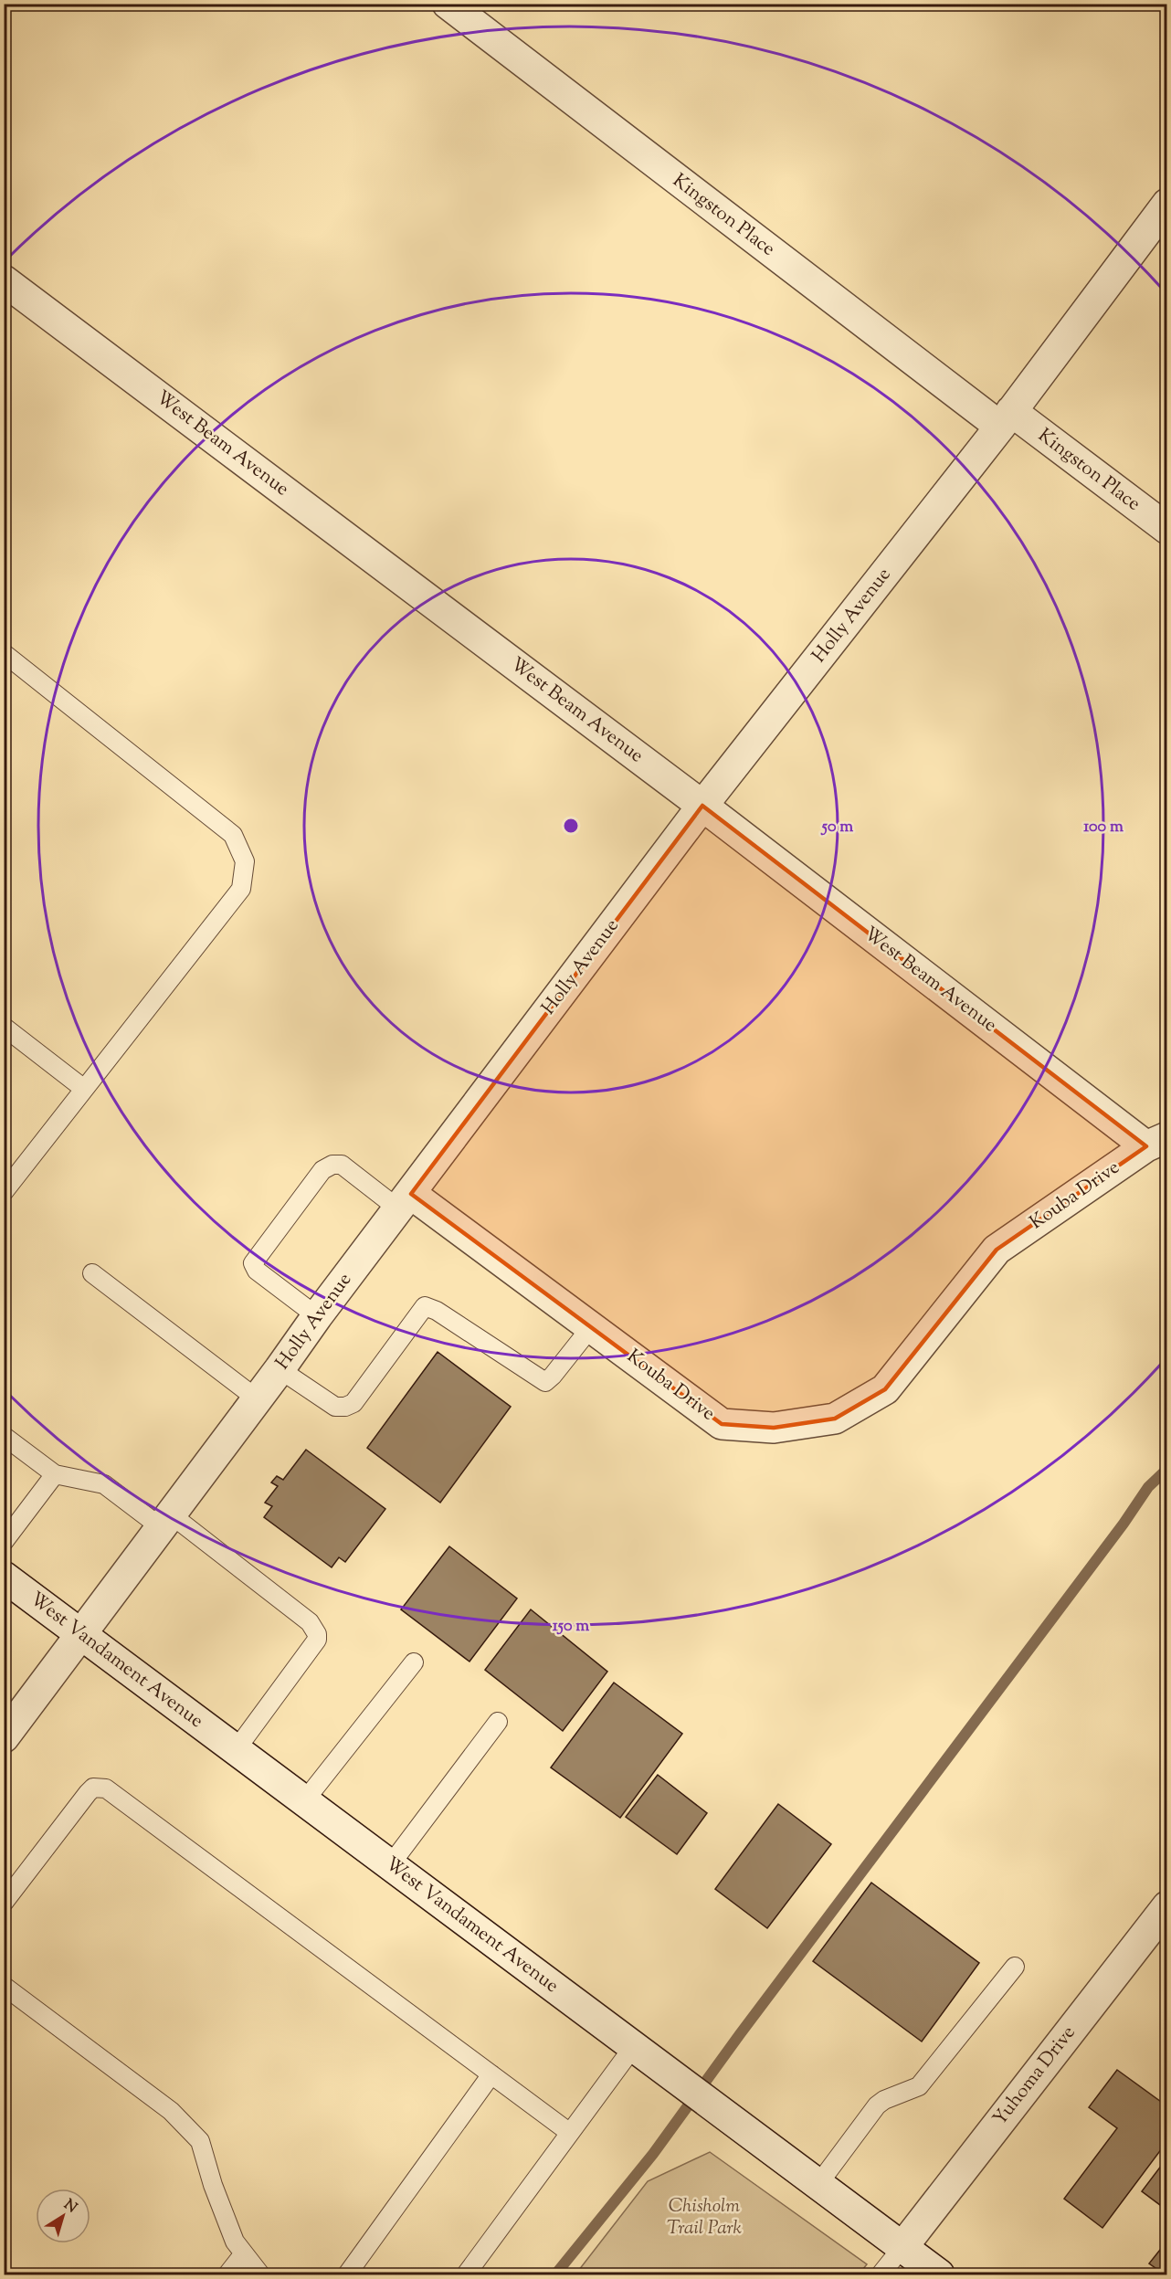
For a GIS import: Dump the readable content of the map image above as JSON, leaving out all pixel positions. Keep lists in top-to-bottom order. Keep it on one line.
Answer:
{"streets":{"street":["Kingston Place","West Beam Avenue","Holly Avenue","Kouba Drive","West Vandament Avenue","Yuhoma Drive"]},"crossings":[["Kingston Place","Holly Avenue"],["West Beam Avenue","Holly Avenue"],["West Beam Avenue","Kouba Drive"],["Holly Avenue","Kouba Drive"],["Holly Avenue","West Vandament Avenue"],["West Vandament Avenue","Yuhoma Drive"]],"parks":["Chisholm Trail Park"],"north":"top right","rings":["50 m","100 m","150 m"]}
